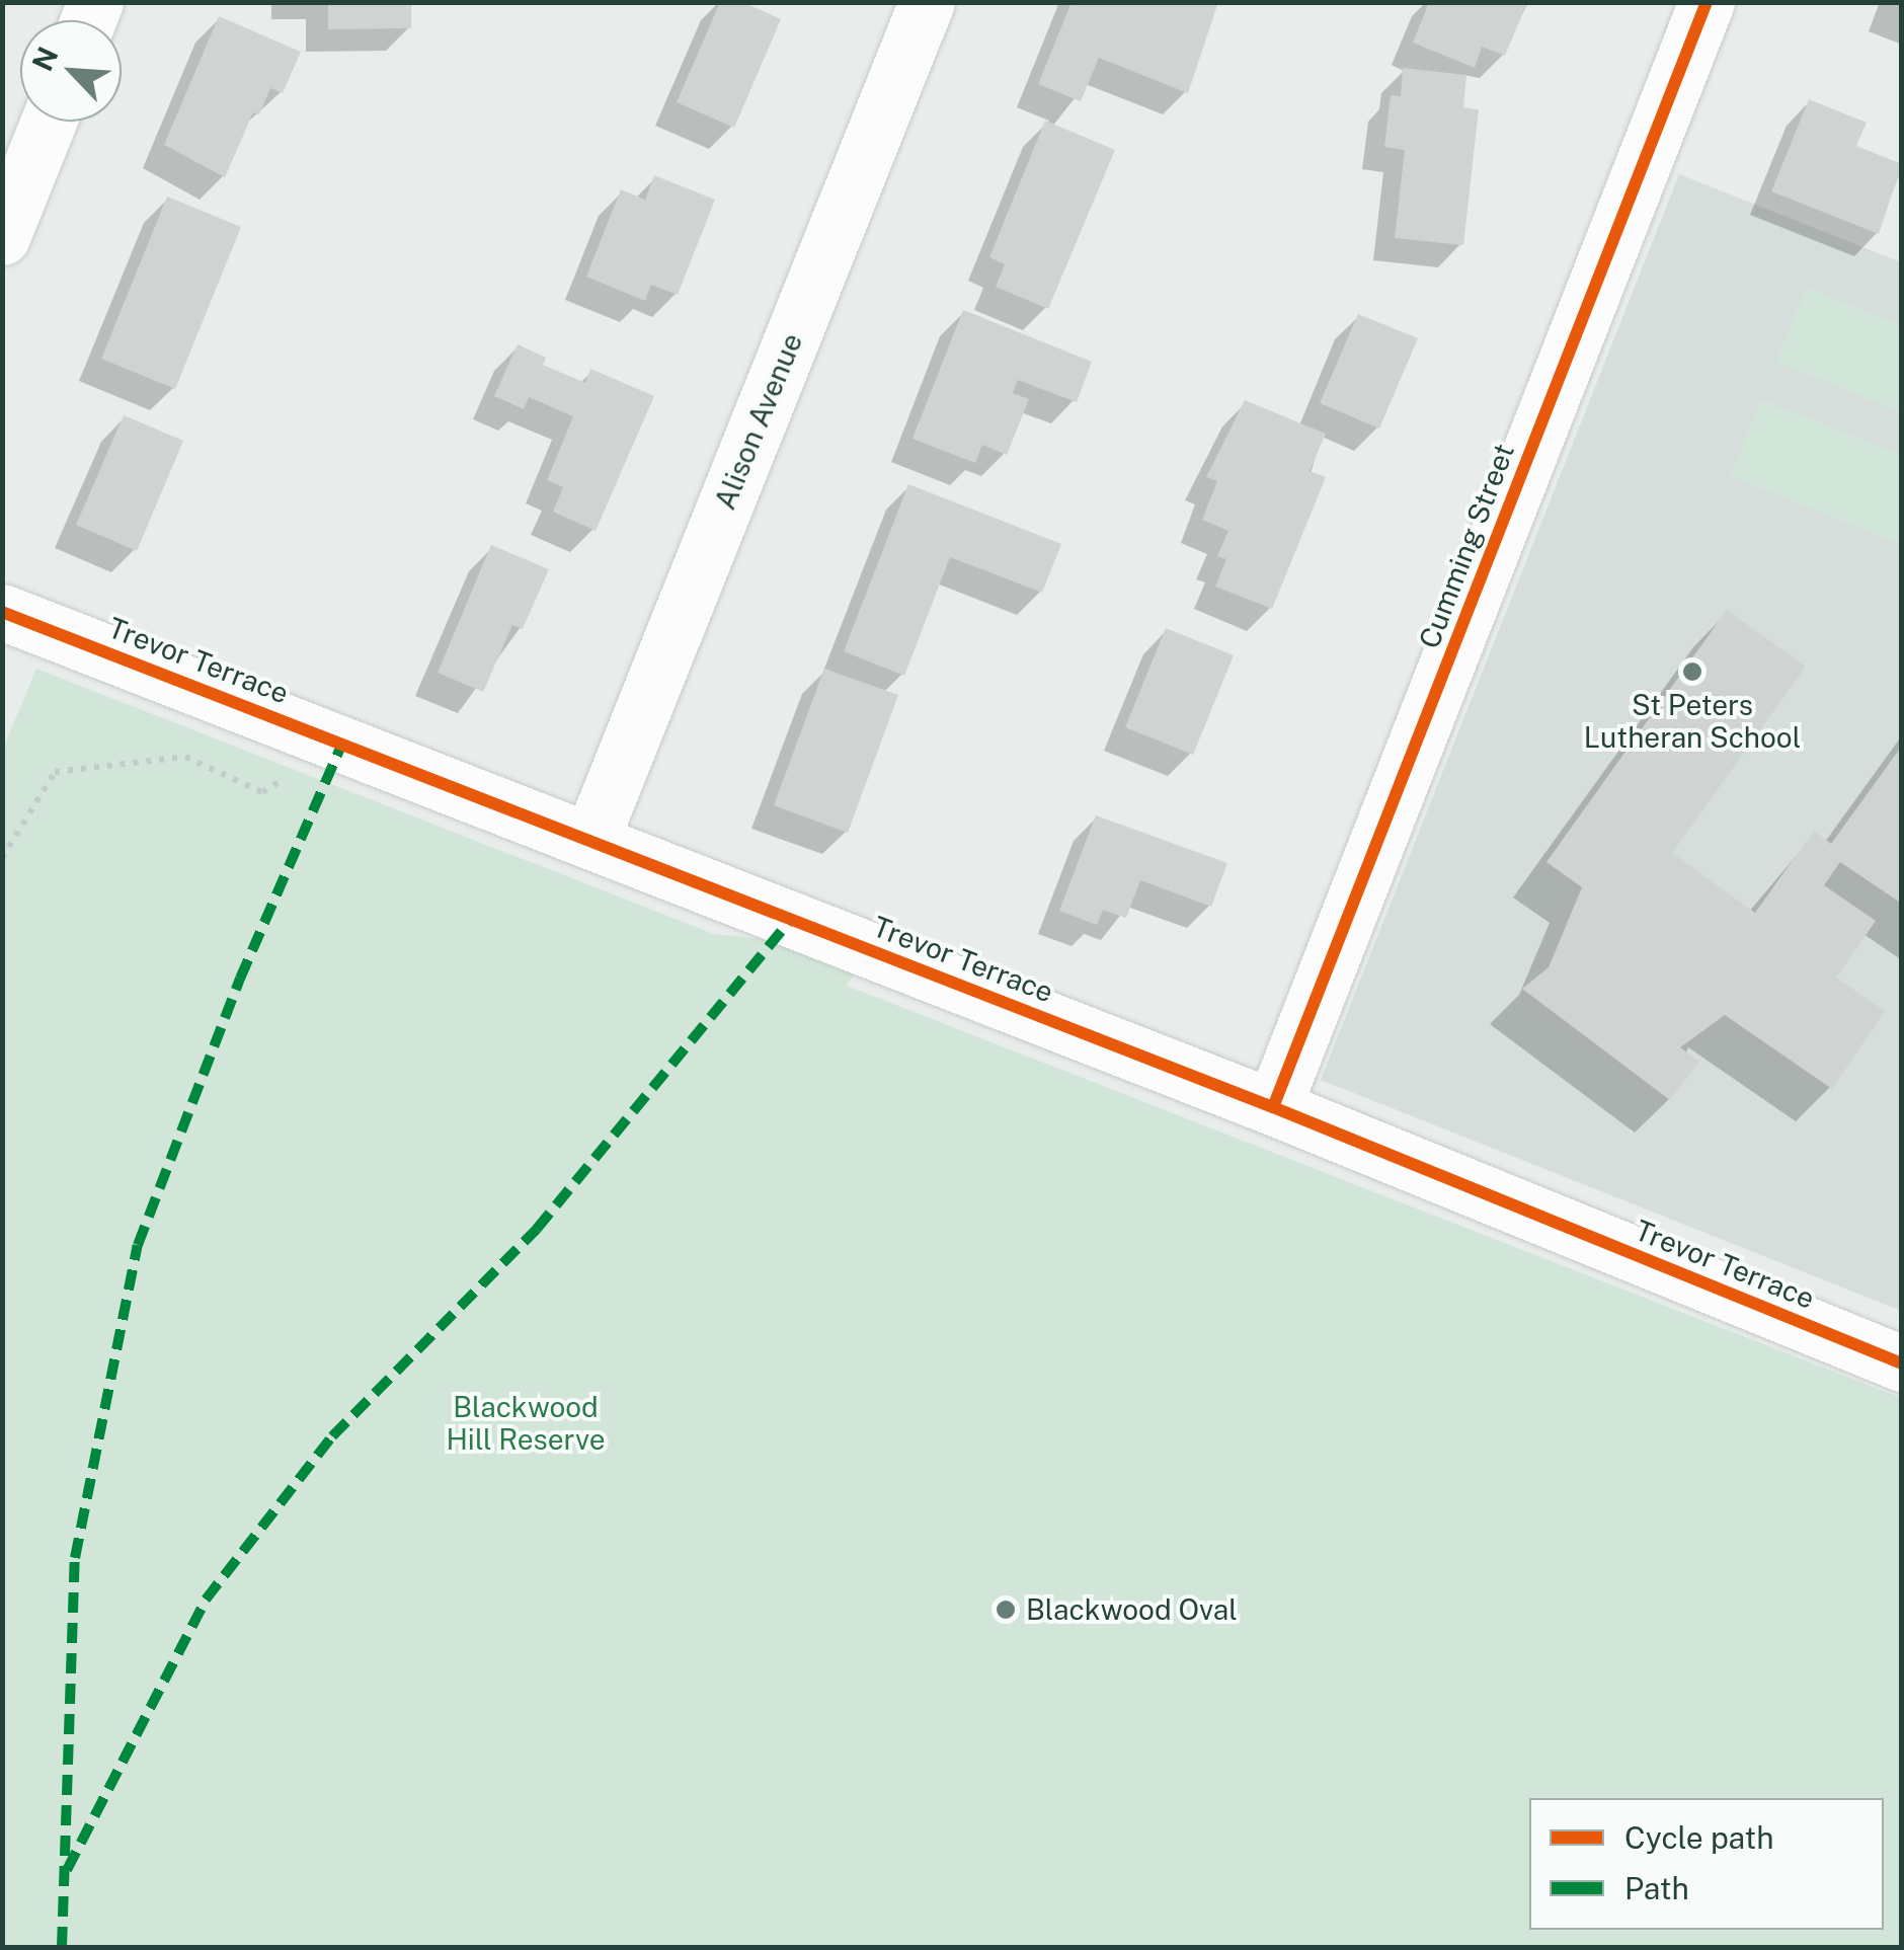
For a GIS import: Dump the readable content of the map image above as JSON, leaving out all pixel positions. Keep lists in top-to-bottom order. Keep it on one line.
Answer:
{"streets":{"street":["Alison Avenue","Cumming Street","Trevor Terrace"]},"crossings":[["Alison Avenue","Trevor Terrace"],["Cumming Street","Trevor Terrace"]],"parks":["Blackwood Hill Reserve"],"places":["St Peters Lutheran School","Blackwood Oval"],"legend":["Cycle path","Path"],"north":"top left"}
